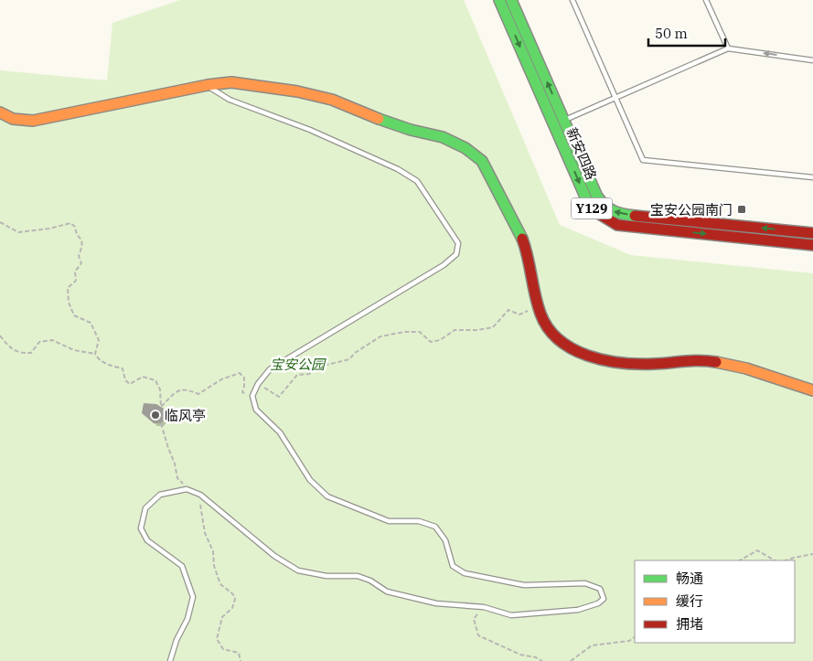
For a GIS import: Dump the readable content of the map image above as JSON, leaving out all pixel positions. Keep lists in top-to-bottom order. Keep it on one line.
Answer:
{"streets":{"street":["新安四路","Y129"]},"parks":["宝安公园"],"places":{"transit":["宝安公园南门"],"other":["临风亭"]},"legend":["畅通","缓行","拥堵"],"scale_bar":"50 m"}
